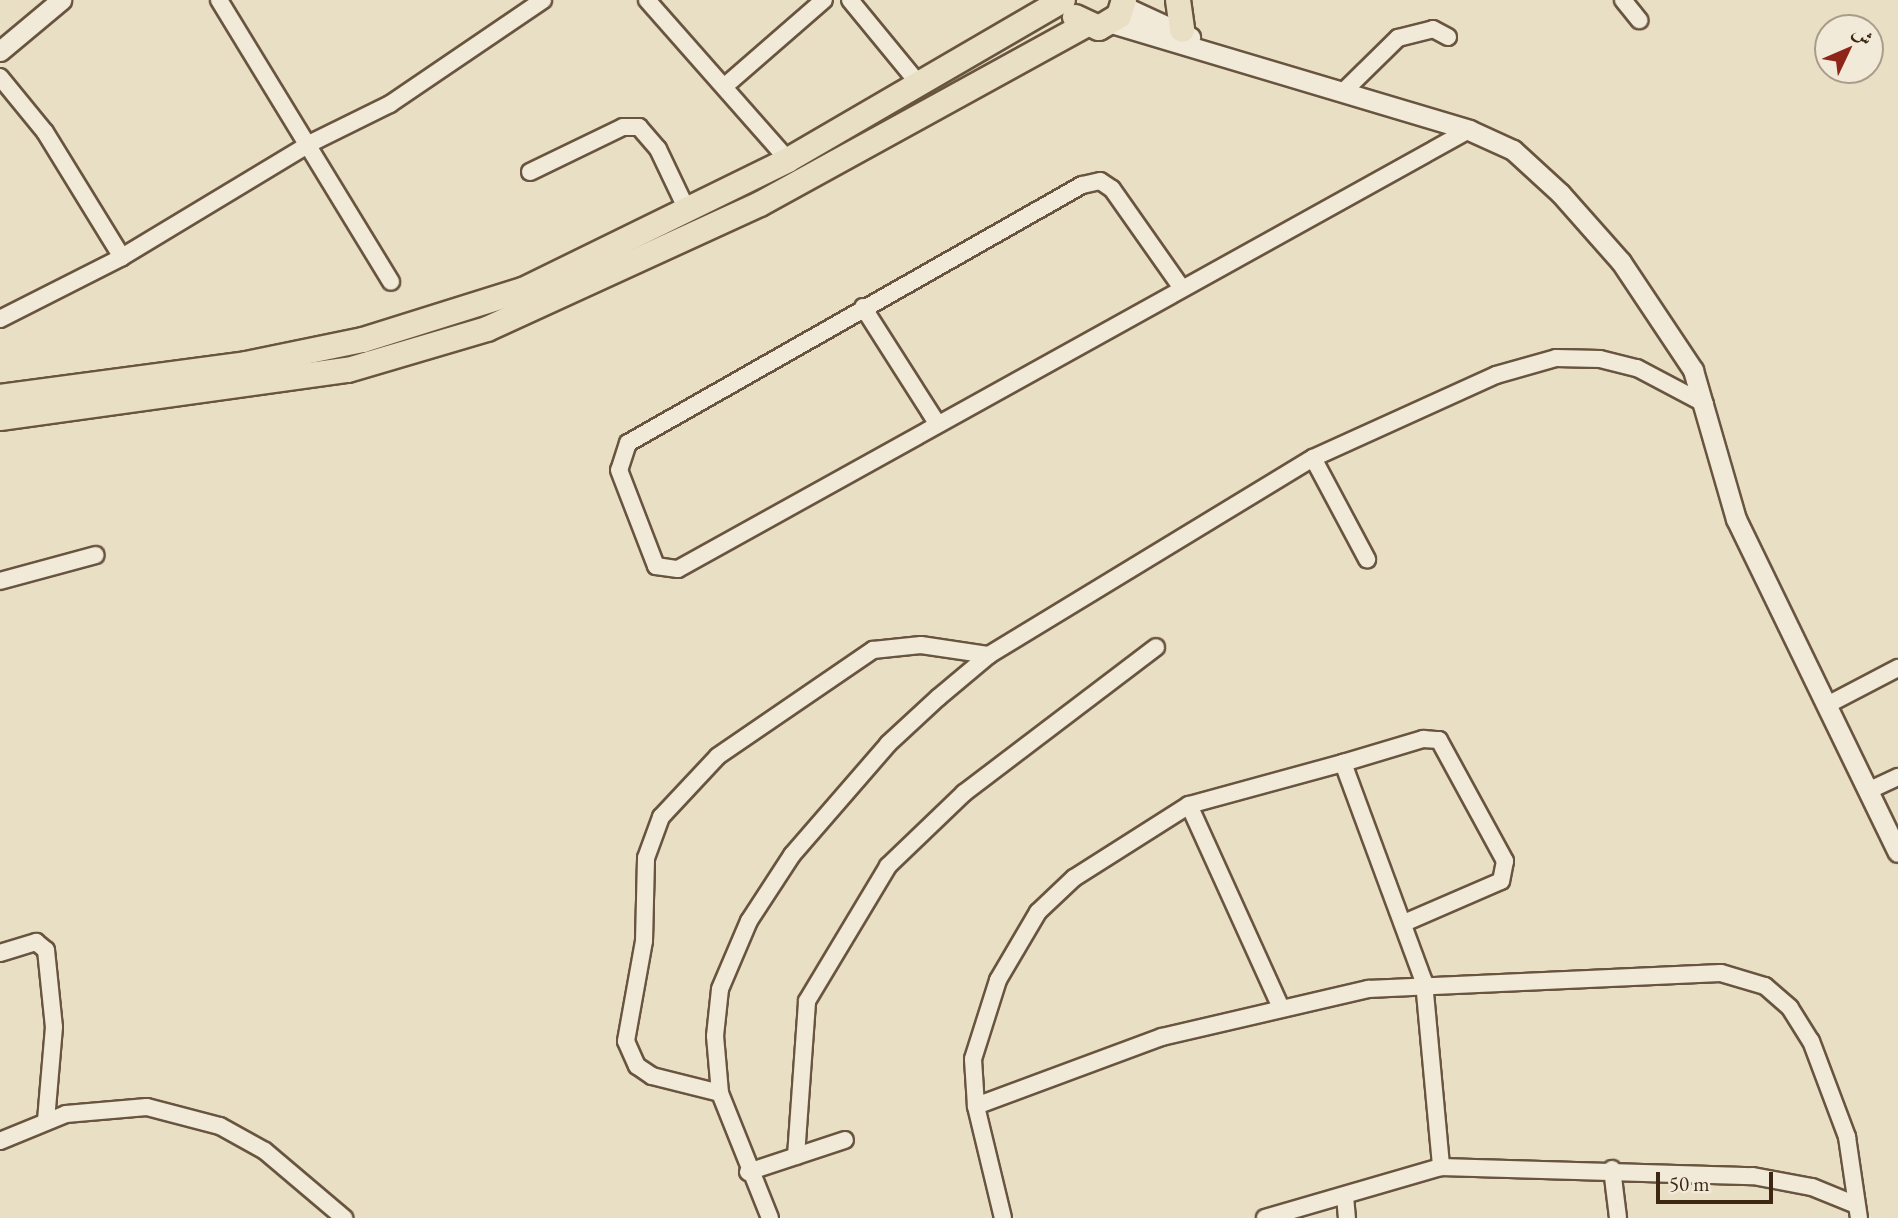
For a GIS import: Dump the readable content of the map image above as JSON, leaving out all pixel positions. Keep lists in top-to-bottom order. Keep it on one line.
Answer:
{"scale_bar":"50 m","north":"top right"}
